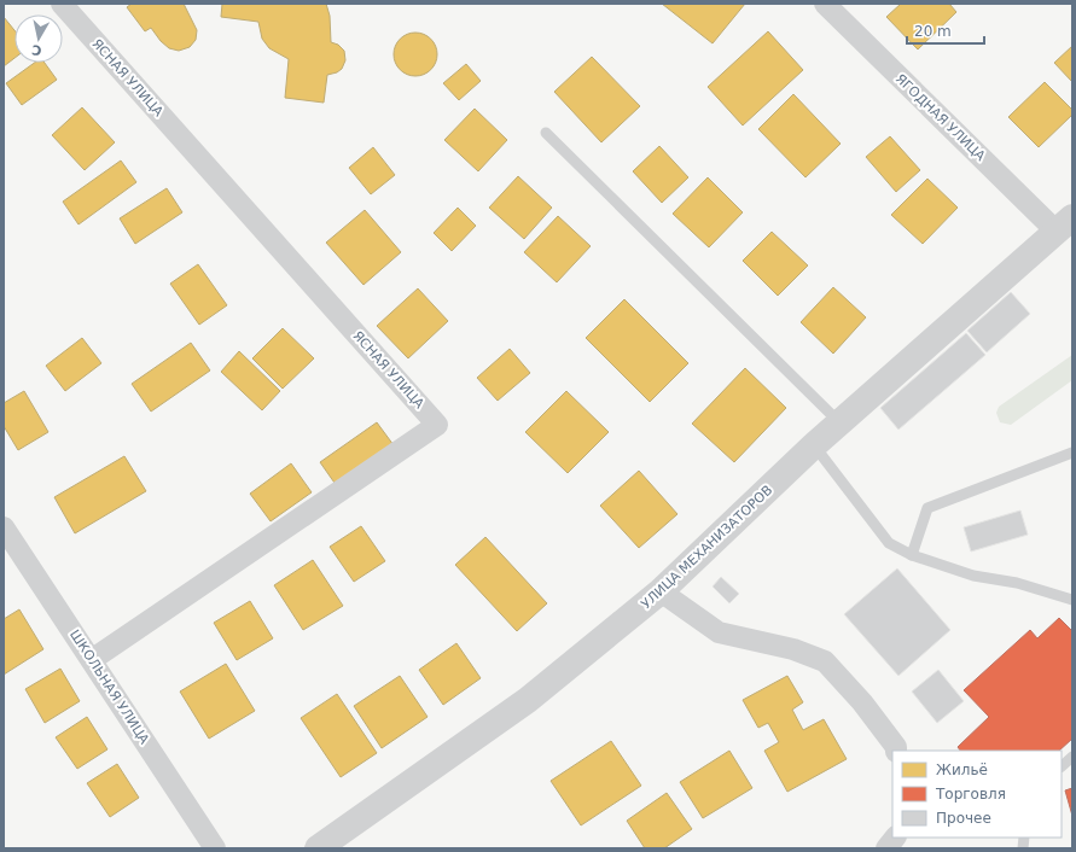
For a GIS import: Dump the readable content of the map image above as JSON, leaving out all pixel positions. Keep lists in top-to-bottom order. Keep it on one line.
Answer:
{"streets":{"street":["ЯСНАЯ УЛИЦА","ЯГОДНАЯ УЛИЦА","УЛИЦА МЕХАНИЗАТОРОВ","ШКОЛЬНАЯ УЛИЦА"]},"crossings":[["ЯСНАЯ УЛИЦА","ШКОЛЬНАЯ УЛИЦА"],["ЯГОДНАЯ УЛИЦА","УЛИЦА МЕХАНИЗАТОРОВ"]],"legend":["Жильё","Торговля","Прочее"],"scale_bar":"20 m","north":"bottom"}
